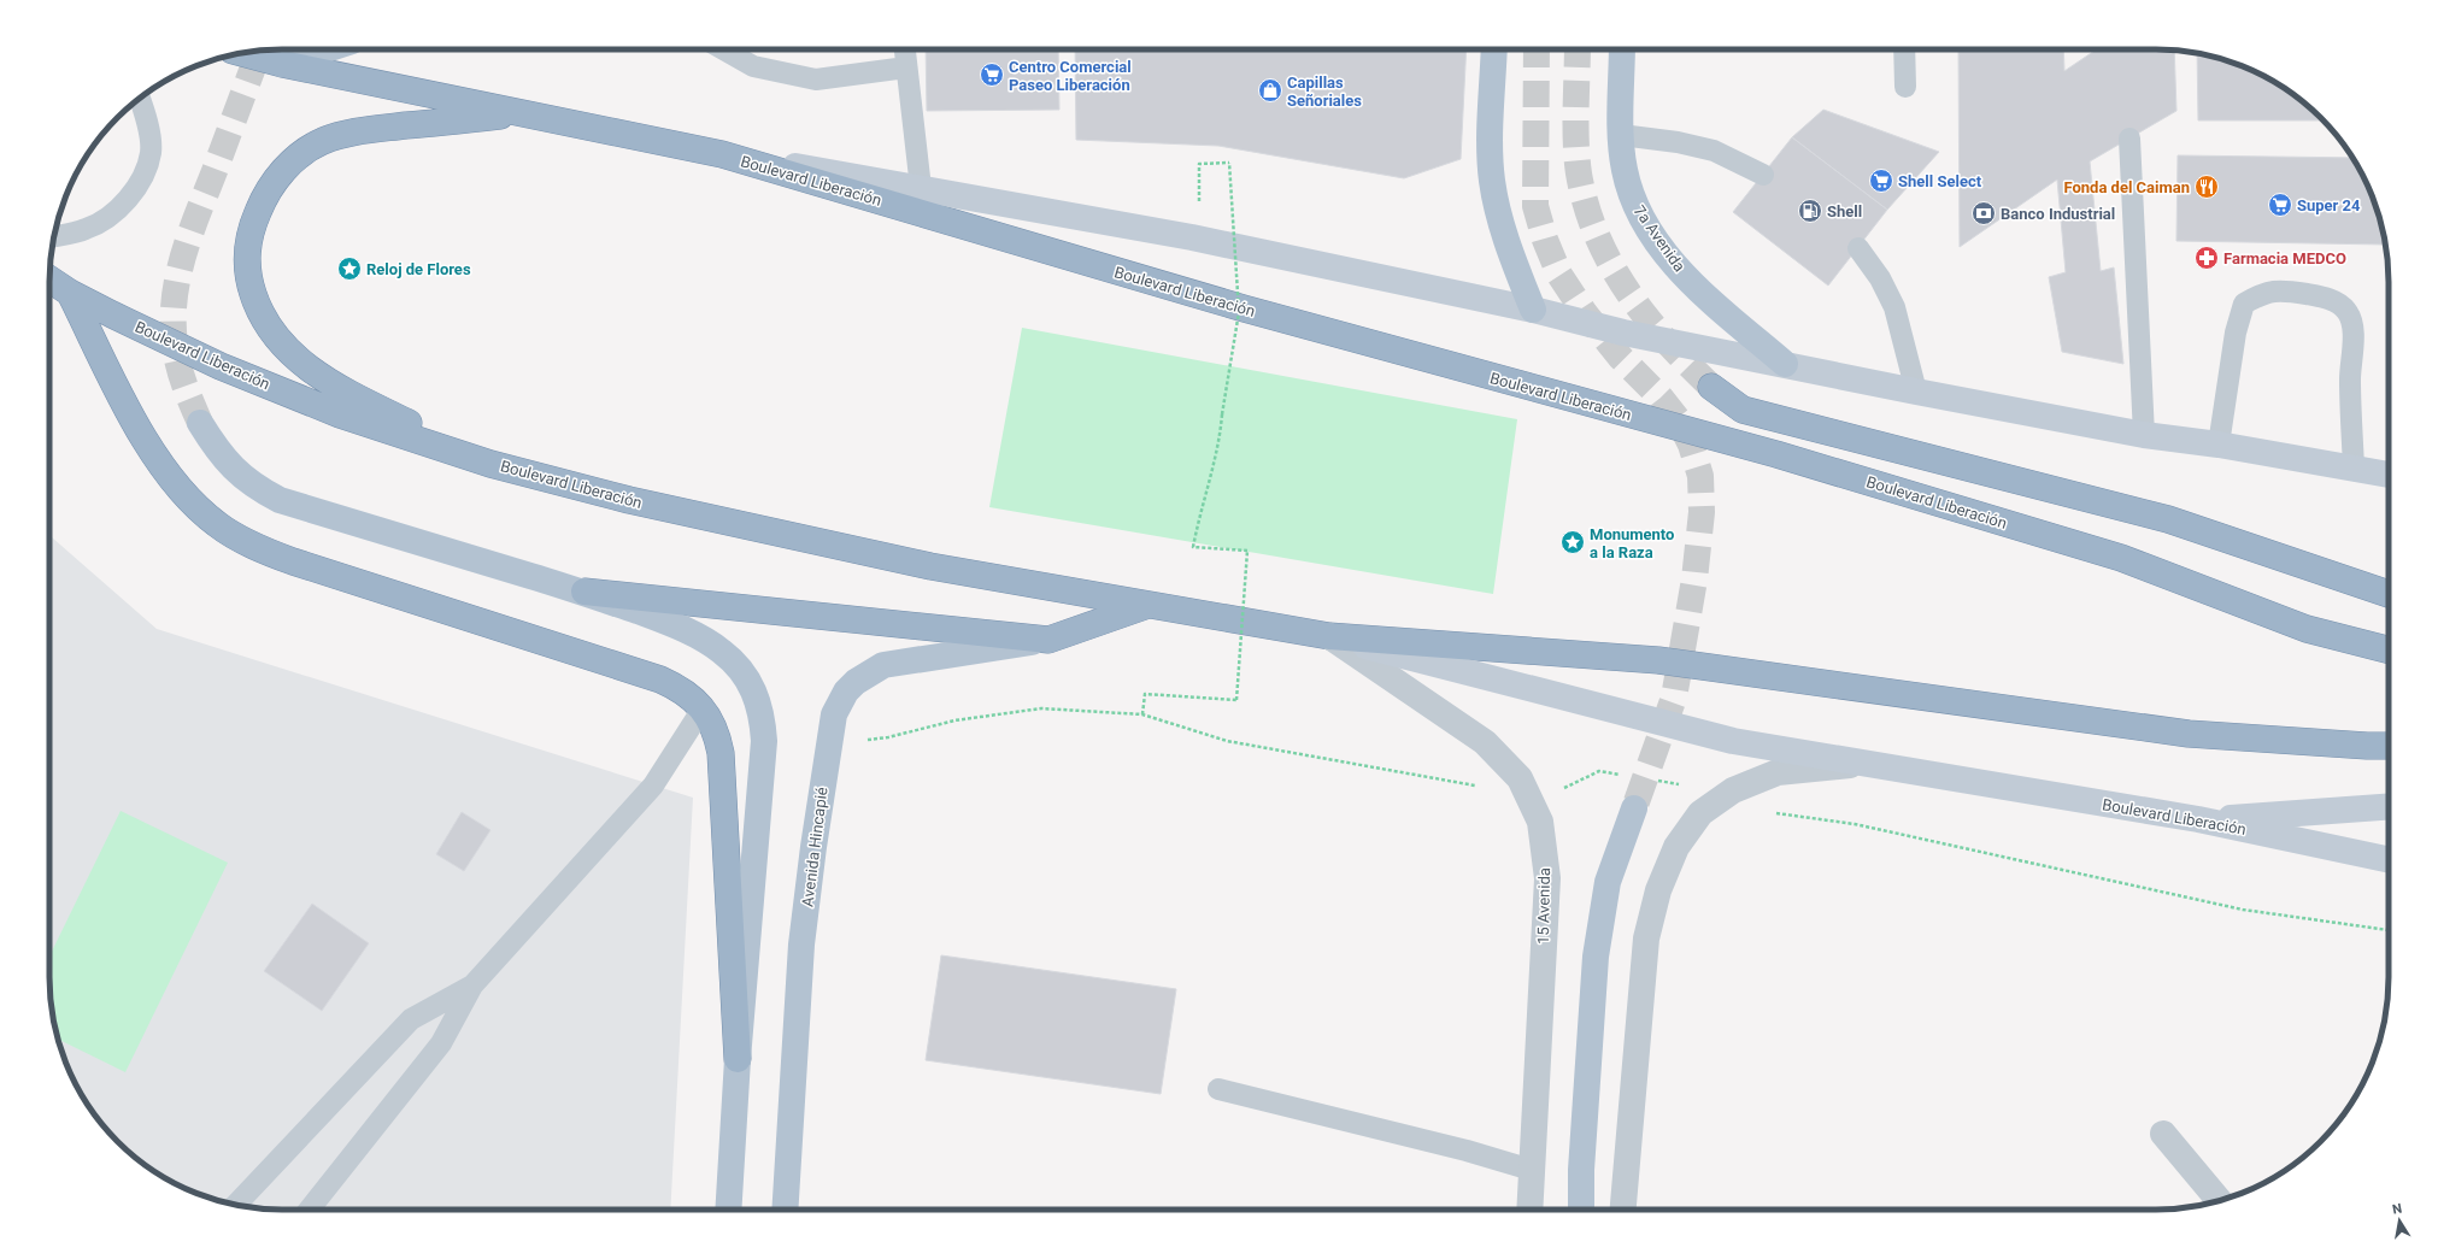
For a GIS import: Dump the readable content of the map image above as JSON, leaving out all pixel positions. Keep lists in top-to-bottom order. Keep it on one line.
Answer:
{"streets":{"highway":["Boulevard Liberación"],"main road":["7a Avenida","Avenida Hincapié"],"street":["15 Avenida"]},"crossings":[["Boulevard Liberación","7a Avenida"],["Boulevard Liberación","15 Avenida"]],"places":{"supermarket":["Centro Comercial Paseo Liberación","Shell Select","Super 24"],"shop":["Capillas Señoriales"],"restaurant":["Fonda del Caiman"],"fuel station":["Shell"],"bank":["Banco Industrial"],"pharmacy":["Farmacia MEDCO"],"place":["Reloj de Flores","Monumento a la Raza"]},"north":"top"}
